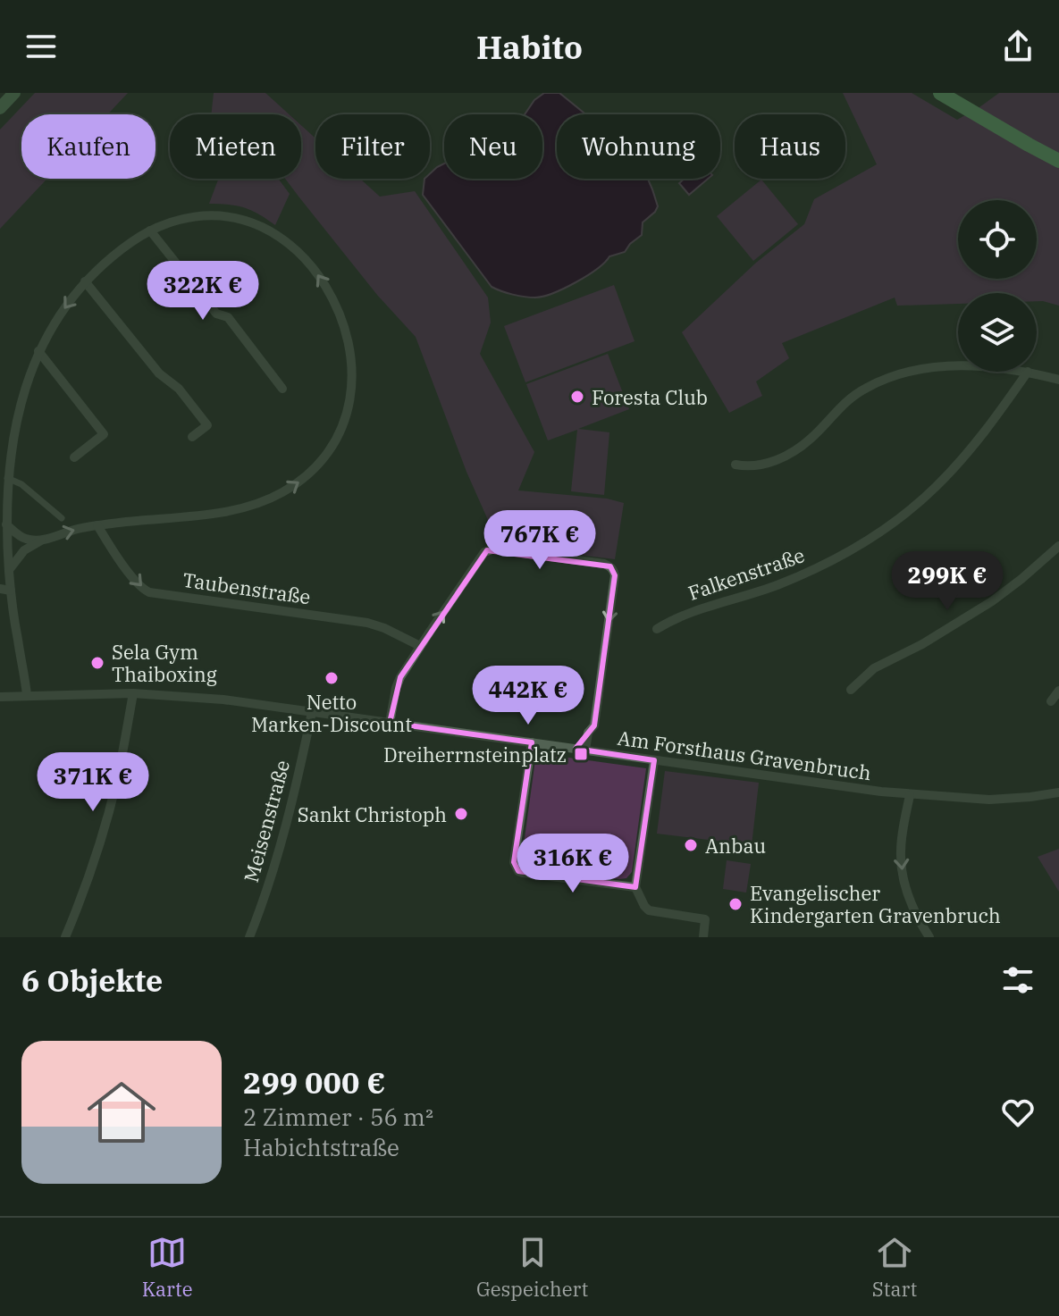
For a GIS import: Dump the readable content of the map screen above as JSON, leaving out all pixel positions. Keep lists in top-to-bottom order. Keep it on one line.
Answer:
{"streets":{"street":["Falkenstraße","Taubenstraße","Am Forsthaus Gravenbruch","Meisenstraße"]},"crossings":[["Am Forsthaus Gravenbruch","Meisenstraße"]],"one_way":["Taubenstraße"],"places":{"other":["Foresta Club","Sela Gym Thaiboxing","Netto Marken-Discount","Sankt Christoph","Anbau","Evangelischer Kindergarten Gravenbruch"],"transit":["Dreiherrnsteinplatz"]},"page":{"header":"Habito","chip":["Kaufen","Mieten","Filter","Neu","Wohnung","Haus"],"price":["322K €","767K €","299K €","442K €","371K €","316K €"],"heading":"6 Objekte","list":[{"name":"299 000 €","note":"2 Zimmer · 56 m² · Habichtstraße"}],"tabs":["Karte","Gespeichert","Start"]}}
